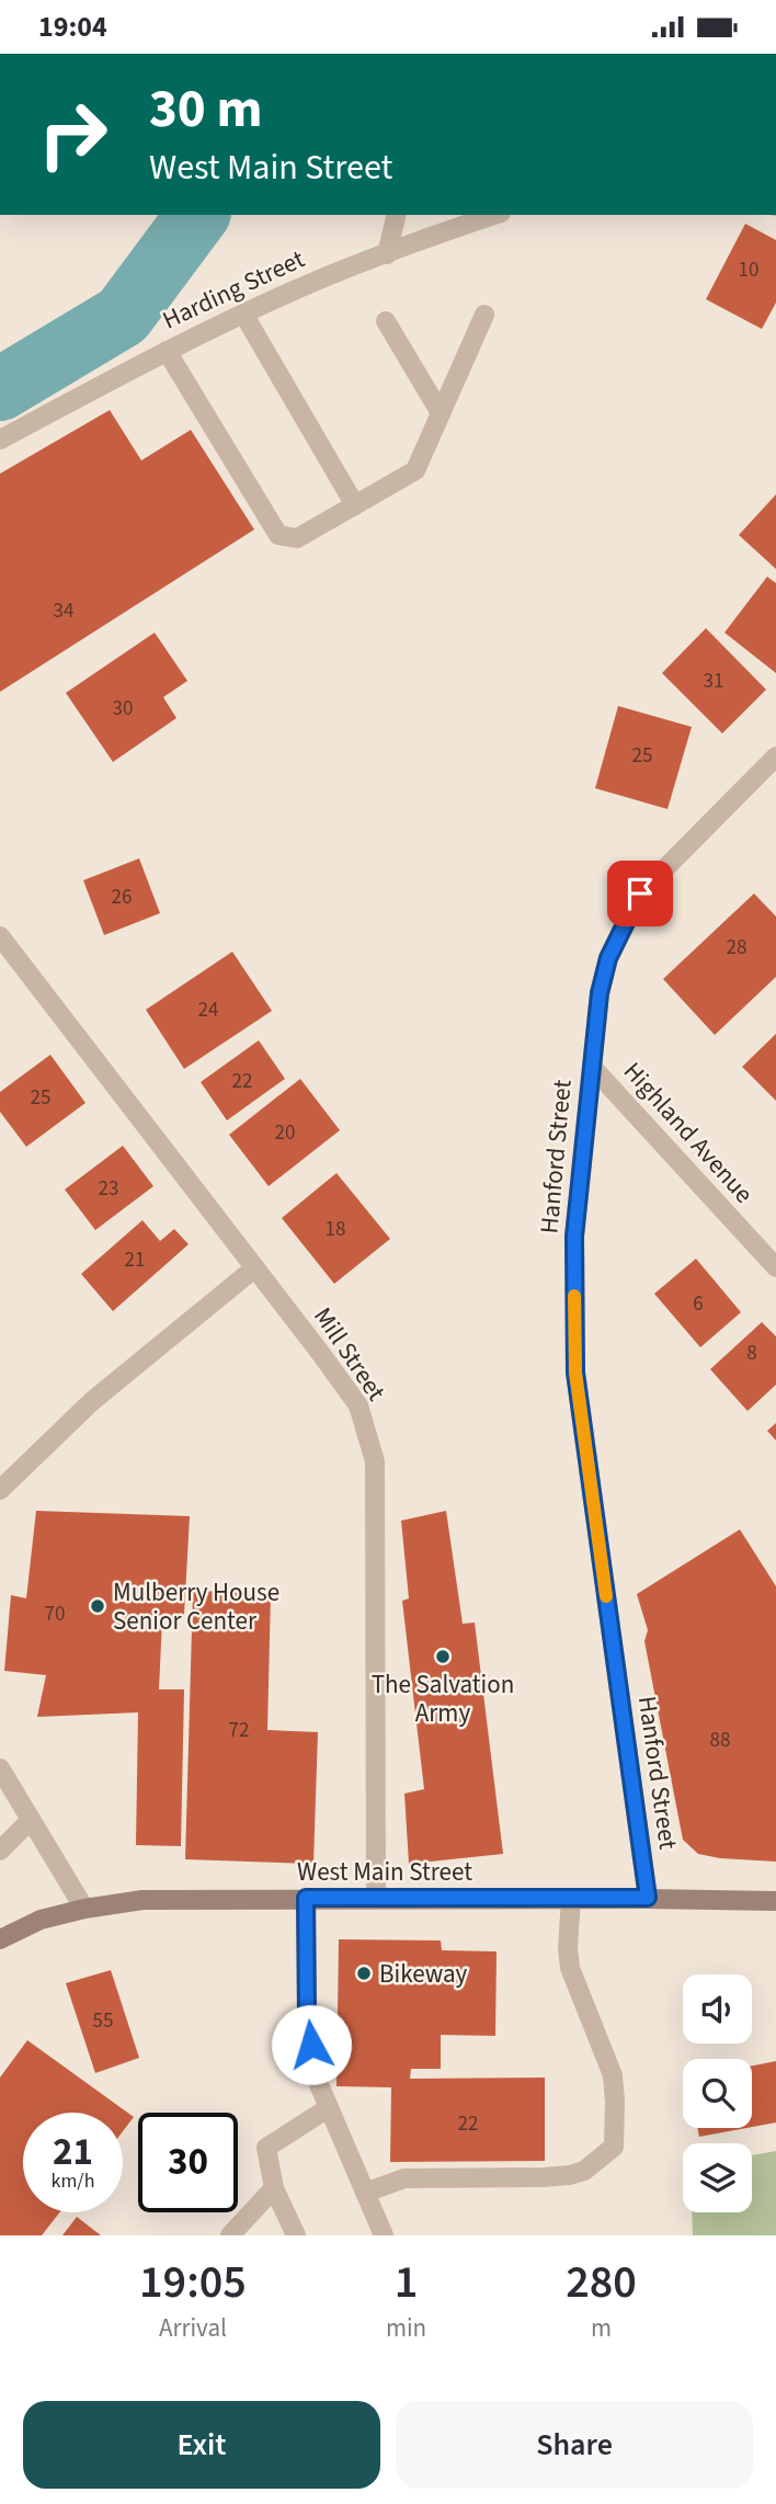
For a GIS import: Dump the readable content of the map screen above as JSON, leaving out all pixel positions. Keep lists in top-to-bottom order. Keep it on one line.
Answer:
{"streets":{"street":["Harding Street","Highland Avenue","Hanford Street","Mill Street","West Main Street"]},"crossings":[["Highland Avenue","Hanford Street"],["Hanford Street","West Main Street"],["Mill Street","West Main Street"]],"places":["Mulberry House Senior Center","The Salvation Army","Bikeway"],"house_numbers":["10","34","31","30","25","26","28","24","22","25","20","23","18","21","6","8","70","72","88","55","22"],"page":{"status":"19:04","turn":["30 m","West Main Street"],"speed":"21 km/h","limit":"30","eta":["19:05","Arrival","1","min","280","m"],"buttons":["Exit","Share"]}}
